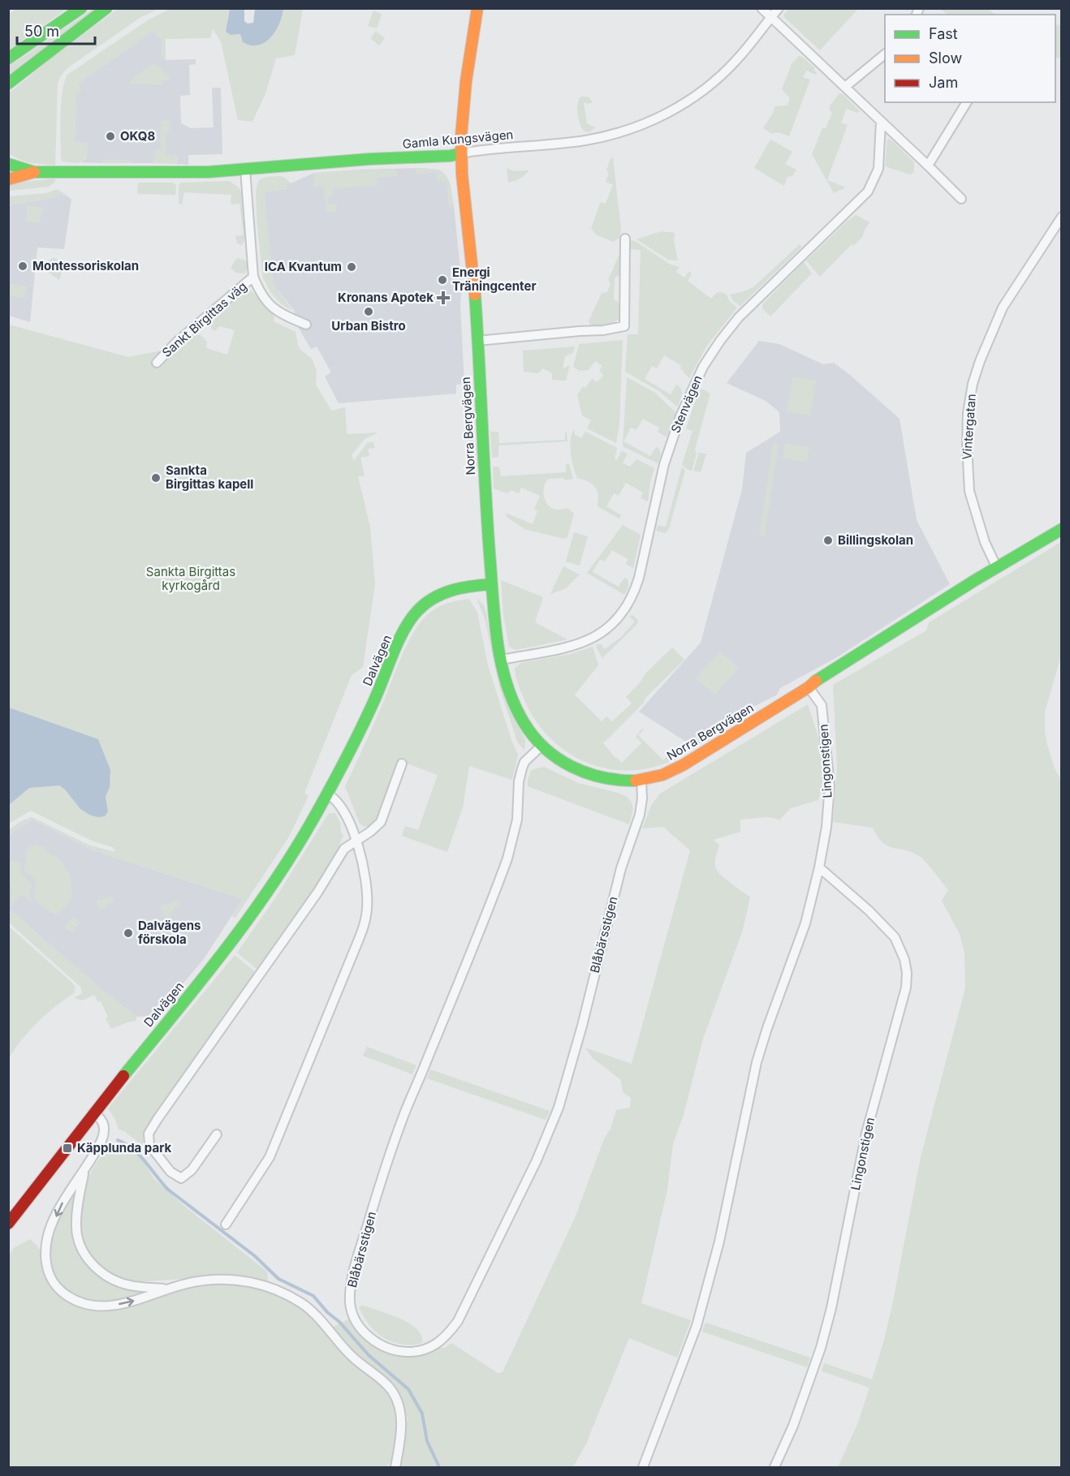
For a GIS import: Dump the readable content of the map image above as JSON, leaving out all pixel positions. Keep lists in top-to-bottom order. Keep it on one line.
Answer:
{"streets":{"street":["Gamla Kungsvägen","Sankt Birgittas väg","Stenvägen","Norra Bergvägen","Vintergatan","Dalvägen","Lingonstigen","Blåbärsstigen"]},"crossings":[["Gamla Kungsvägen","Sankt Birgittas väg"],["Gamla Kungsvägen","Norra Bergvägen"],["Stenvägen","Norra Bergvägen"],["Norra Bergvägen","Vintergatan"],["Norra Bergvägen","Dalvägen"],["Norra Bergvägen","Lingonstigen"],["Norra Bergvägen","Blåbärsstigen"]],"parks":["Sankta Birgittas kyrkogård"],"places":{"other":["OKQ8","Montessoriskolan","ICA Kvantum","Energi Träningcenter","Urban Bistro","Sankta Birgittas kapell","Billingskolan","Dalvägens förskola"],"health":["Kronans Apotek"],"transit":["Käpplunda park"]},"legend":["Fast","Slow","Jam"],"scale_bar":"50 m"}
